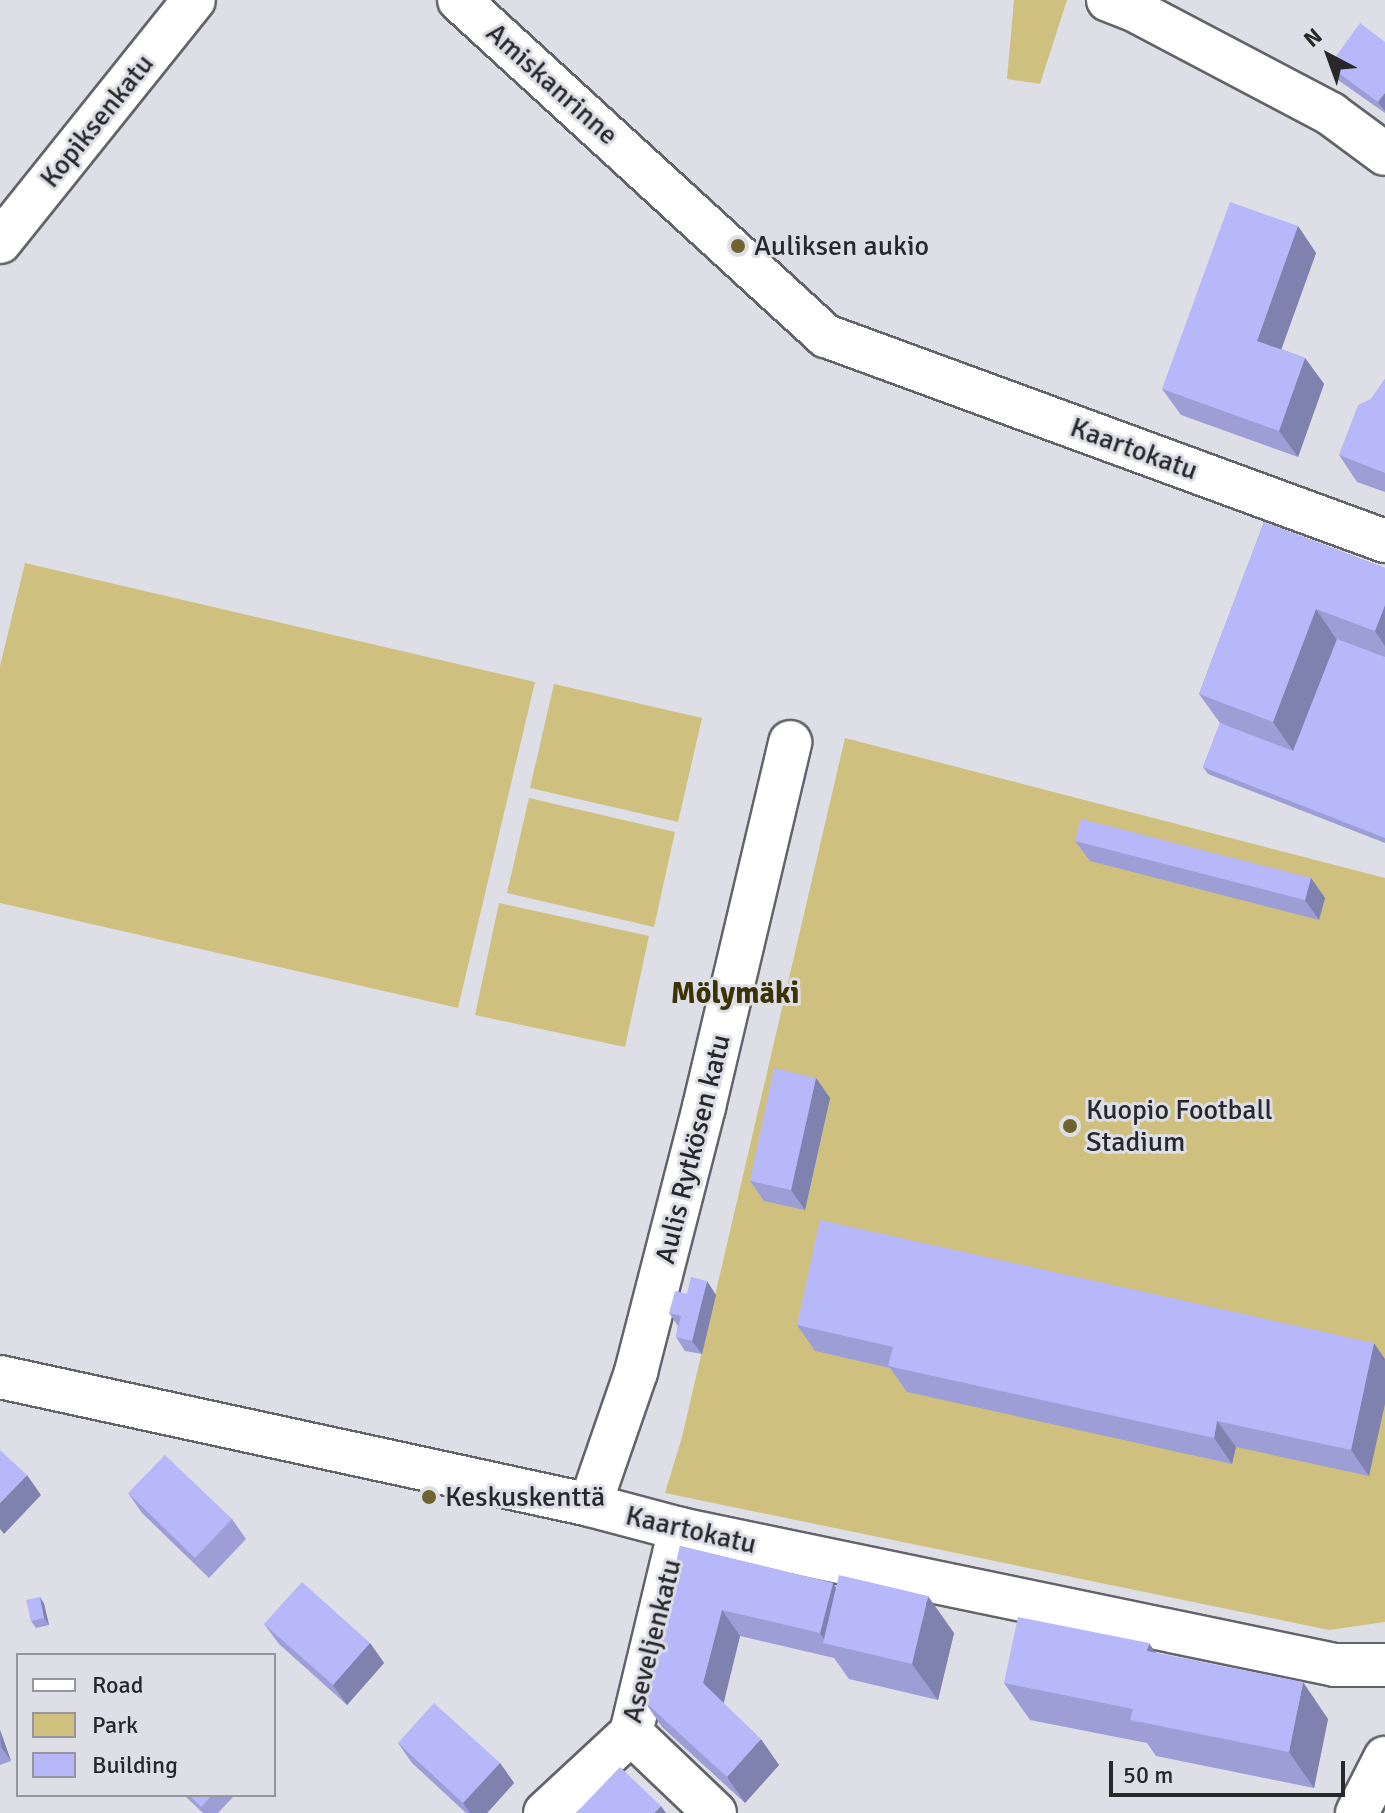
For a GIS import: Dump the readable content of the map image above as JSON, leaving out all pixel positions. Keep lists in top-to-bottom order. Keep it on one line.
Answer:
{"streets":{"street":["Amiskanrinne","Kopiksenkatu","Kaartokatu","Aulis Rytkösen katu","Aseveljenkatu"]},"crossings":[["Amiskanrinne","Kaartokatu"],["Kaartokatu","Aulis Rytkösen katu"],["Kaartokatu","Aseveljenkatu"]],"districts":["Mölymäki"],"places":["Auliksen aukio","Kuopio Football Stadium","Keskuskenttä"],"legend":["Road","Park","Building"],"scale_bar":"50 m","north":"top left"}
